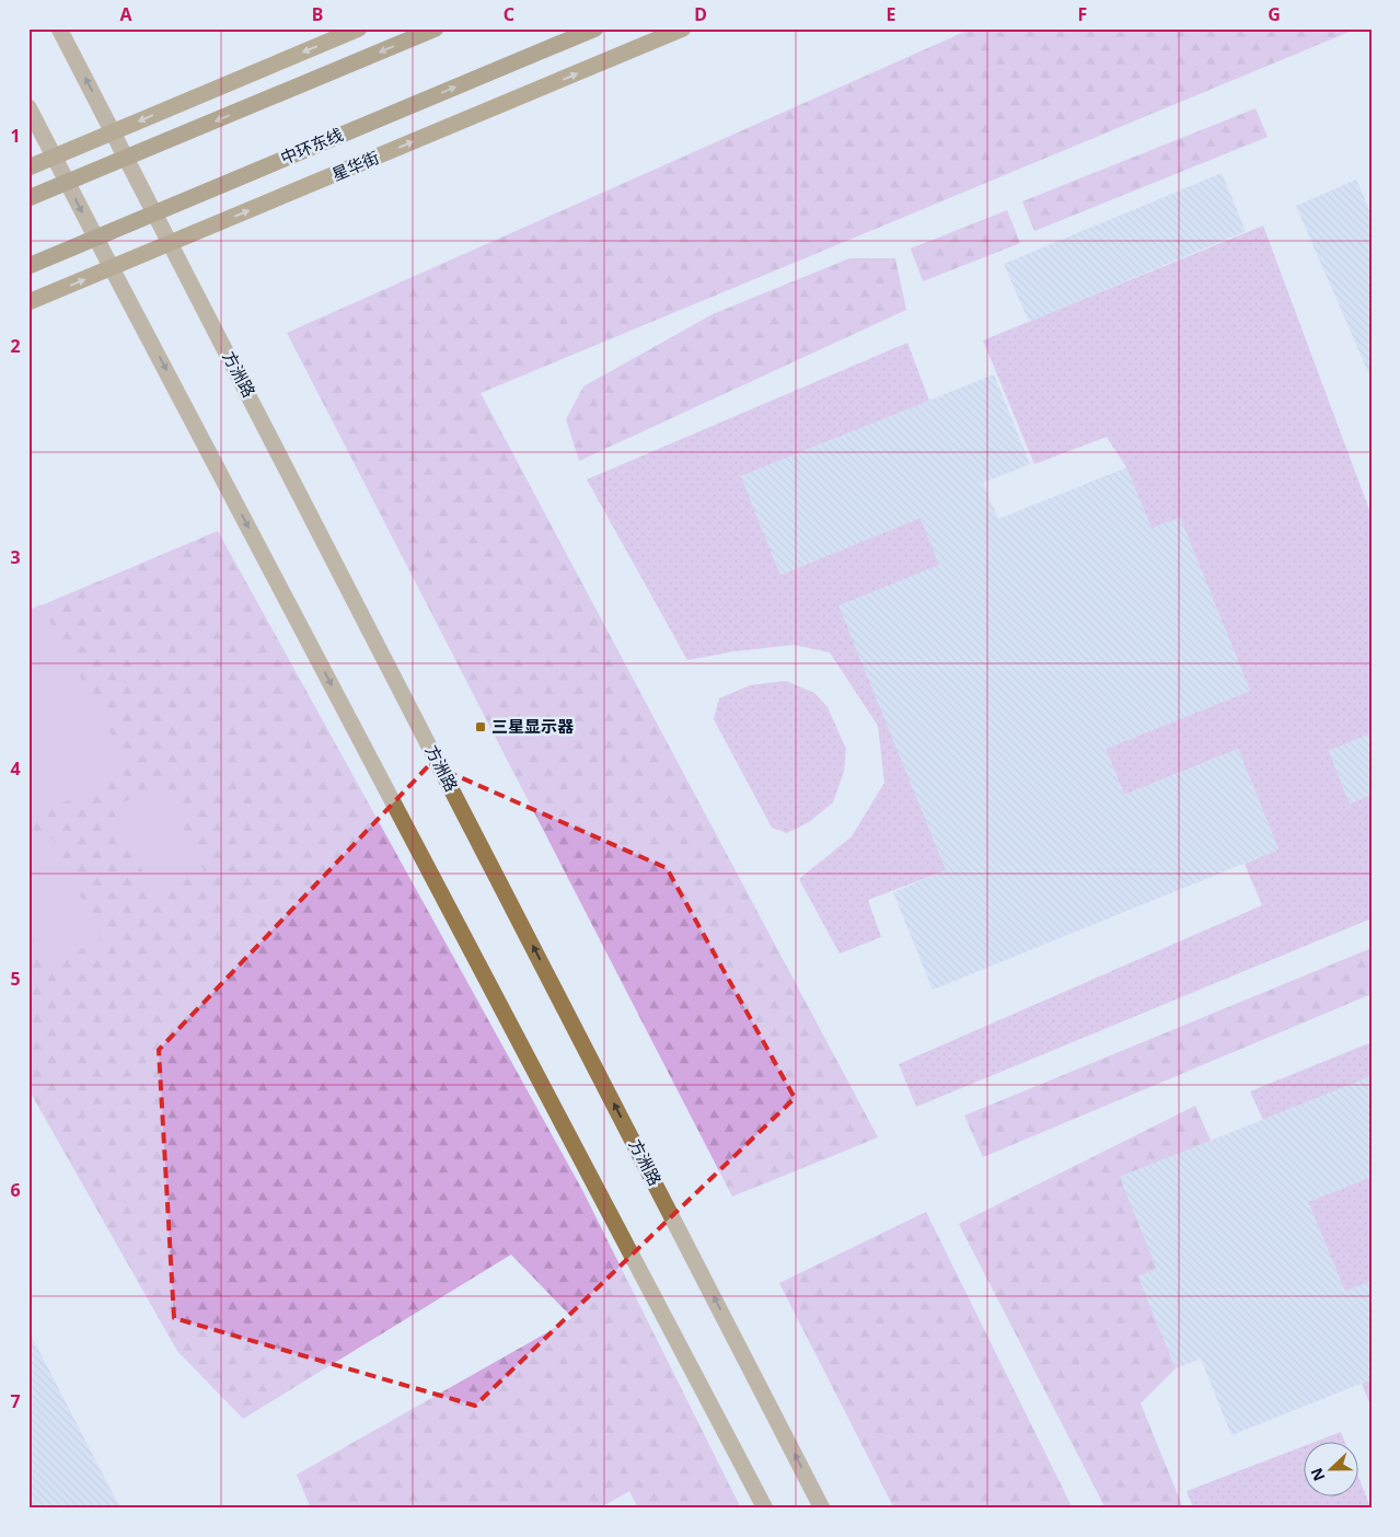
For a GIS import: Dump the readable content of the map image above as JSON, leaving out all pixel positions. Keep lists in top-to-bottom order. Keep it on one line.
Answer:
{"streets":{"highway":["中环东线"],"main road":["星华街","方洲路"]},"crossings":[["星华街","方洲路"]],"places":{"transit":["三星显示器"]},"north":"left","grid":{"columns":["A","B","C","D","E","F","G"],"rows":["1","2","3","4","5","6","7"]}}
